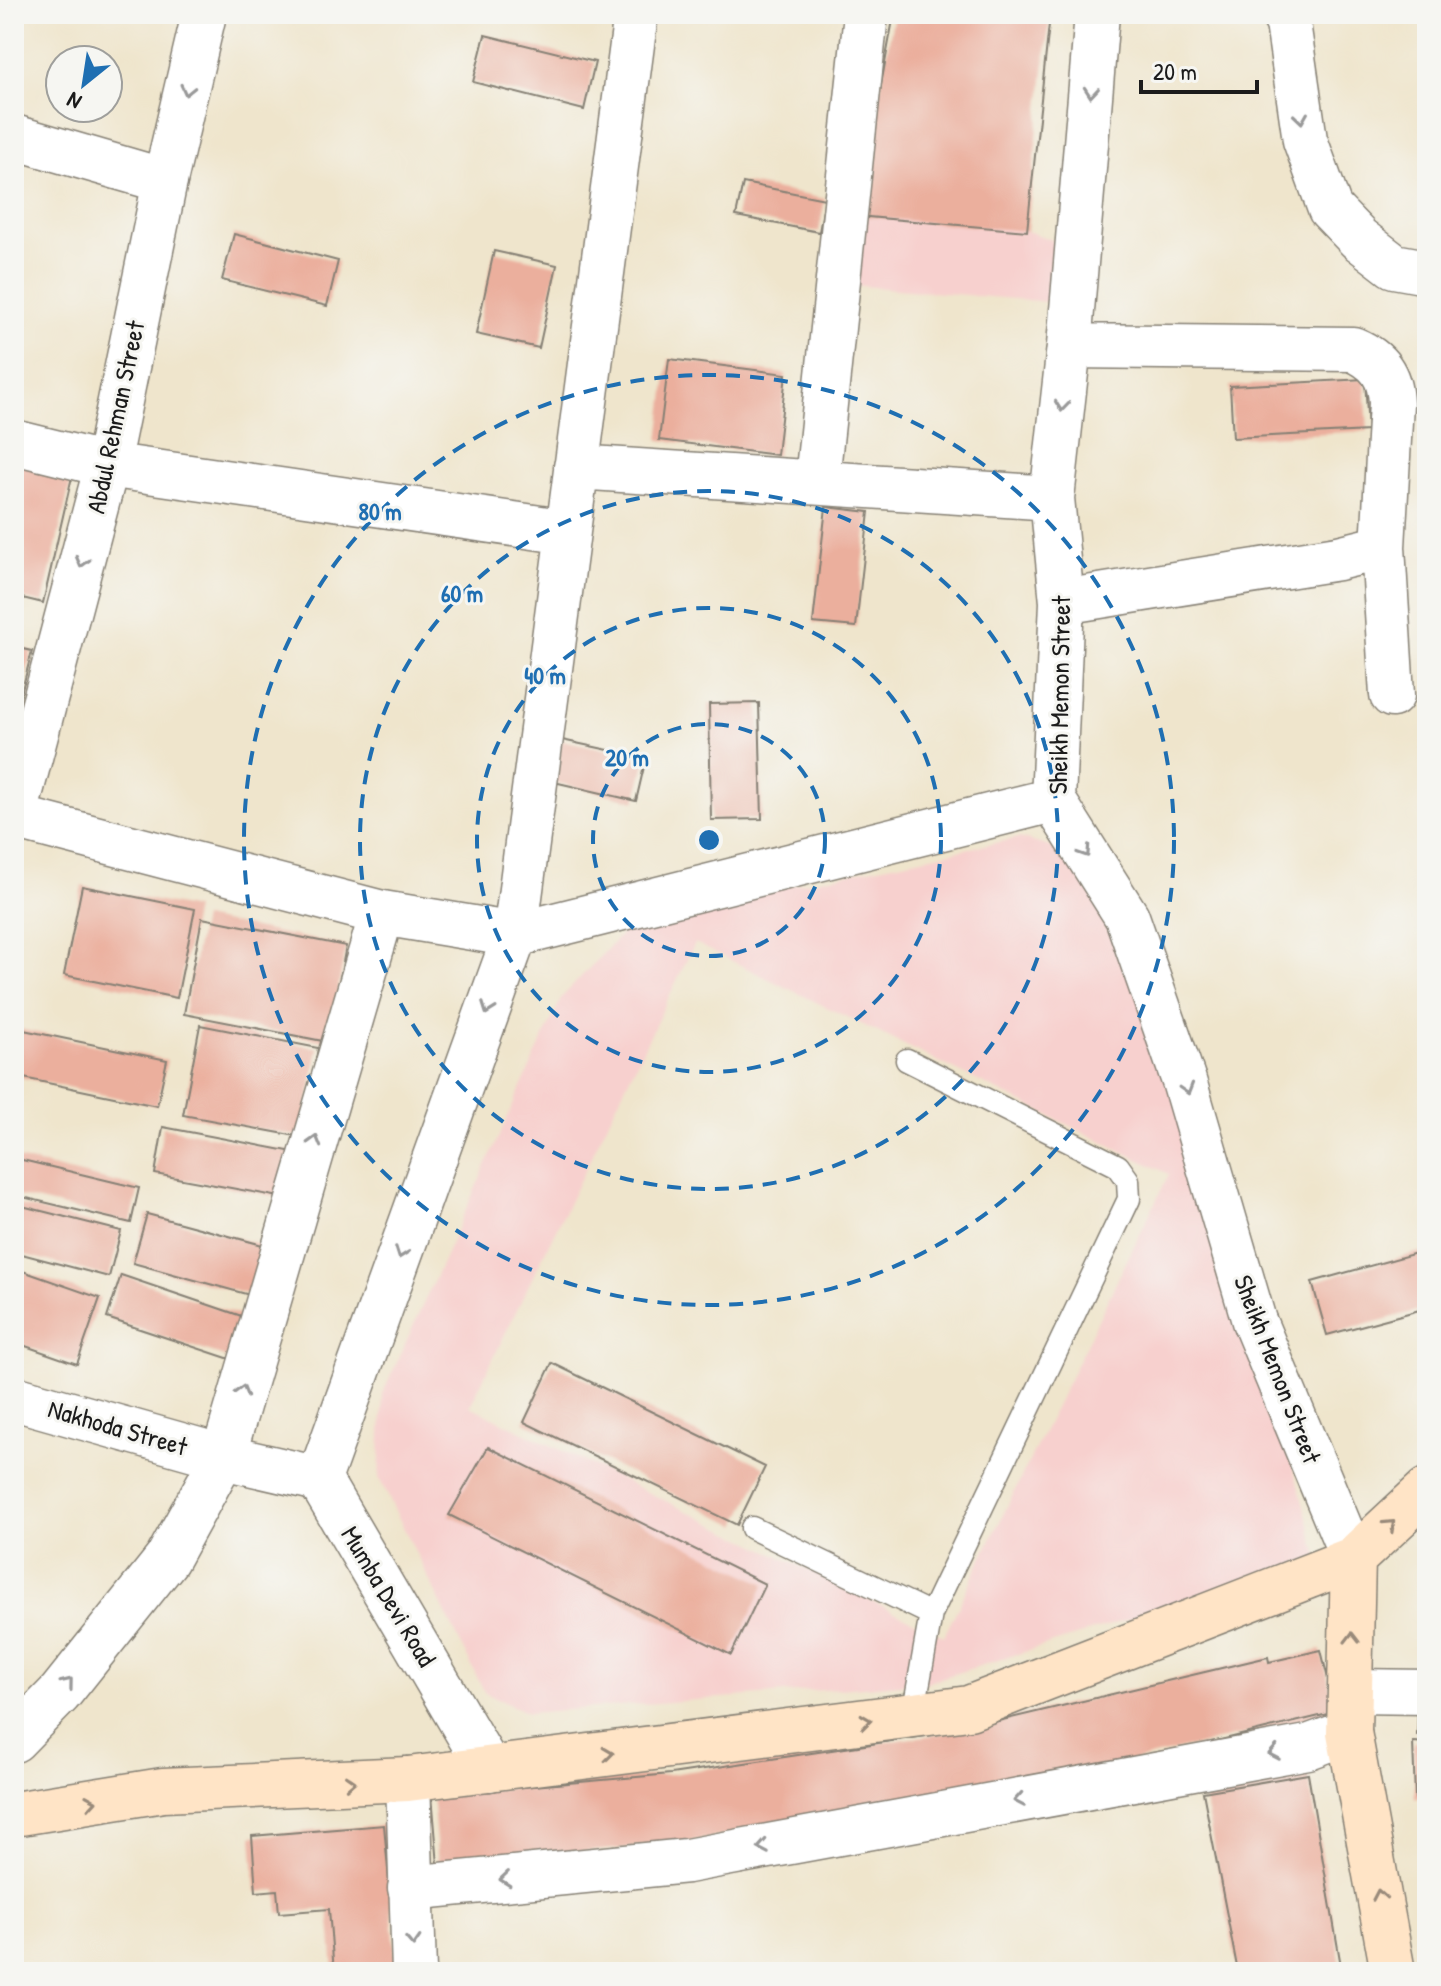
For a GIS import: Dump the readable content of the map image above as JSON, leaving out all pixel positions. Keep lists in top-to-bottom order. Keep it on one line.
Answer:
{"streets":{"street":["Abdul Rehman Street","Sheikh Memon Street","Nakhoda Street","Mumba Devi Road"]},"crossings":[["Nakhoda Street","Mumba Devi Road"]],"one_way":["Abdul Rehman Street"],"scale_bar":"20 m","north":"bottom left","rings":["80 m","60 m","40 m","20 m"]}
